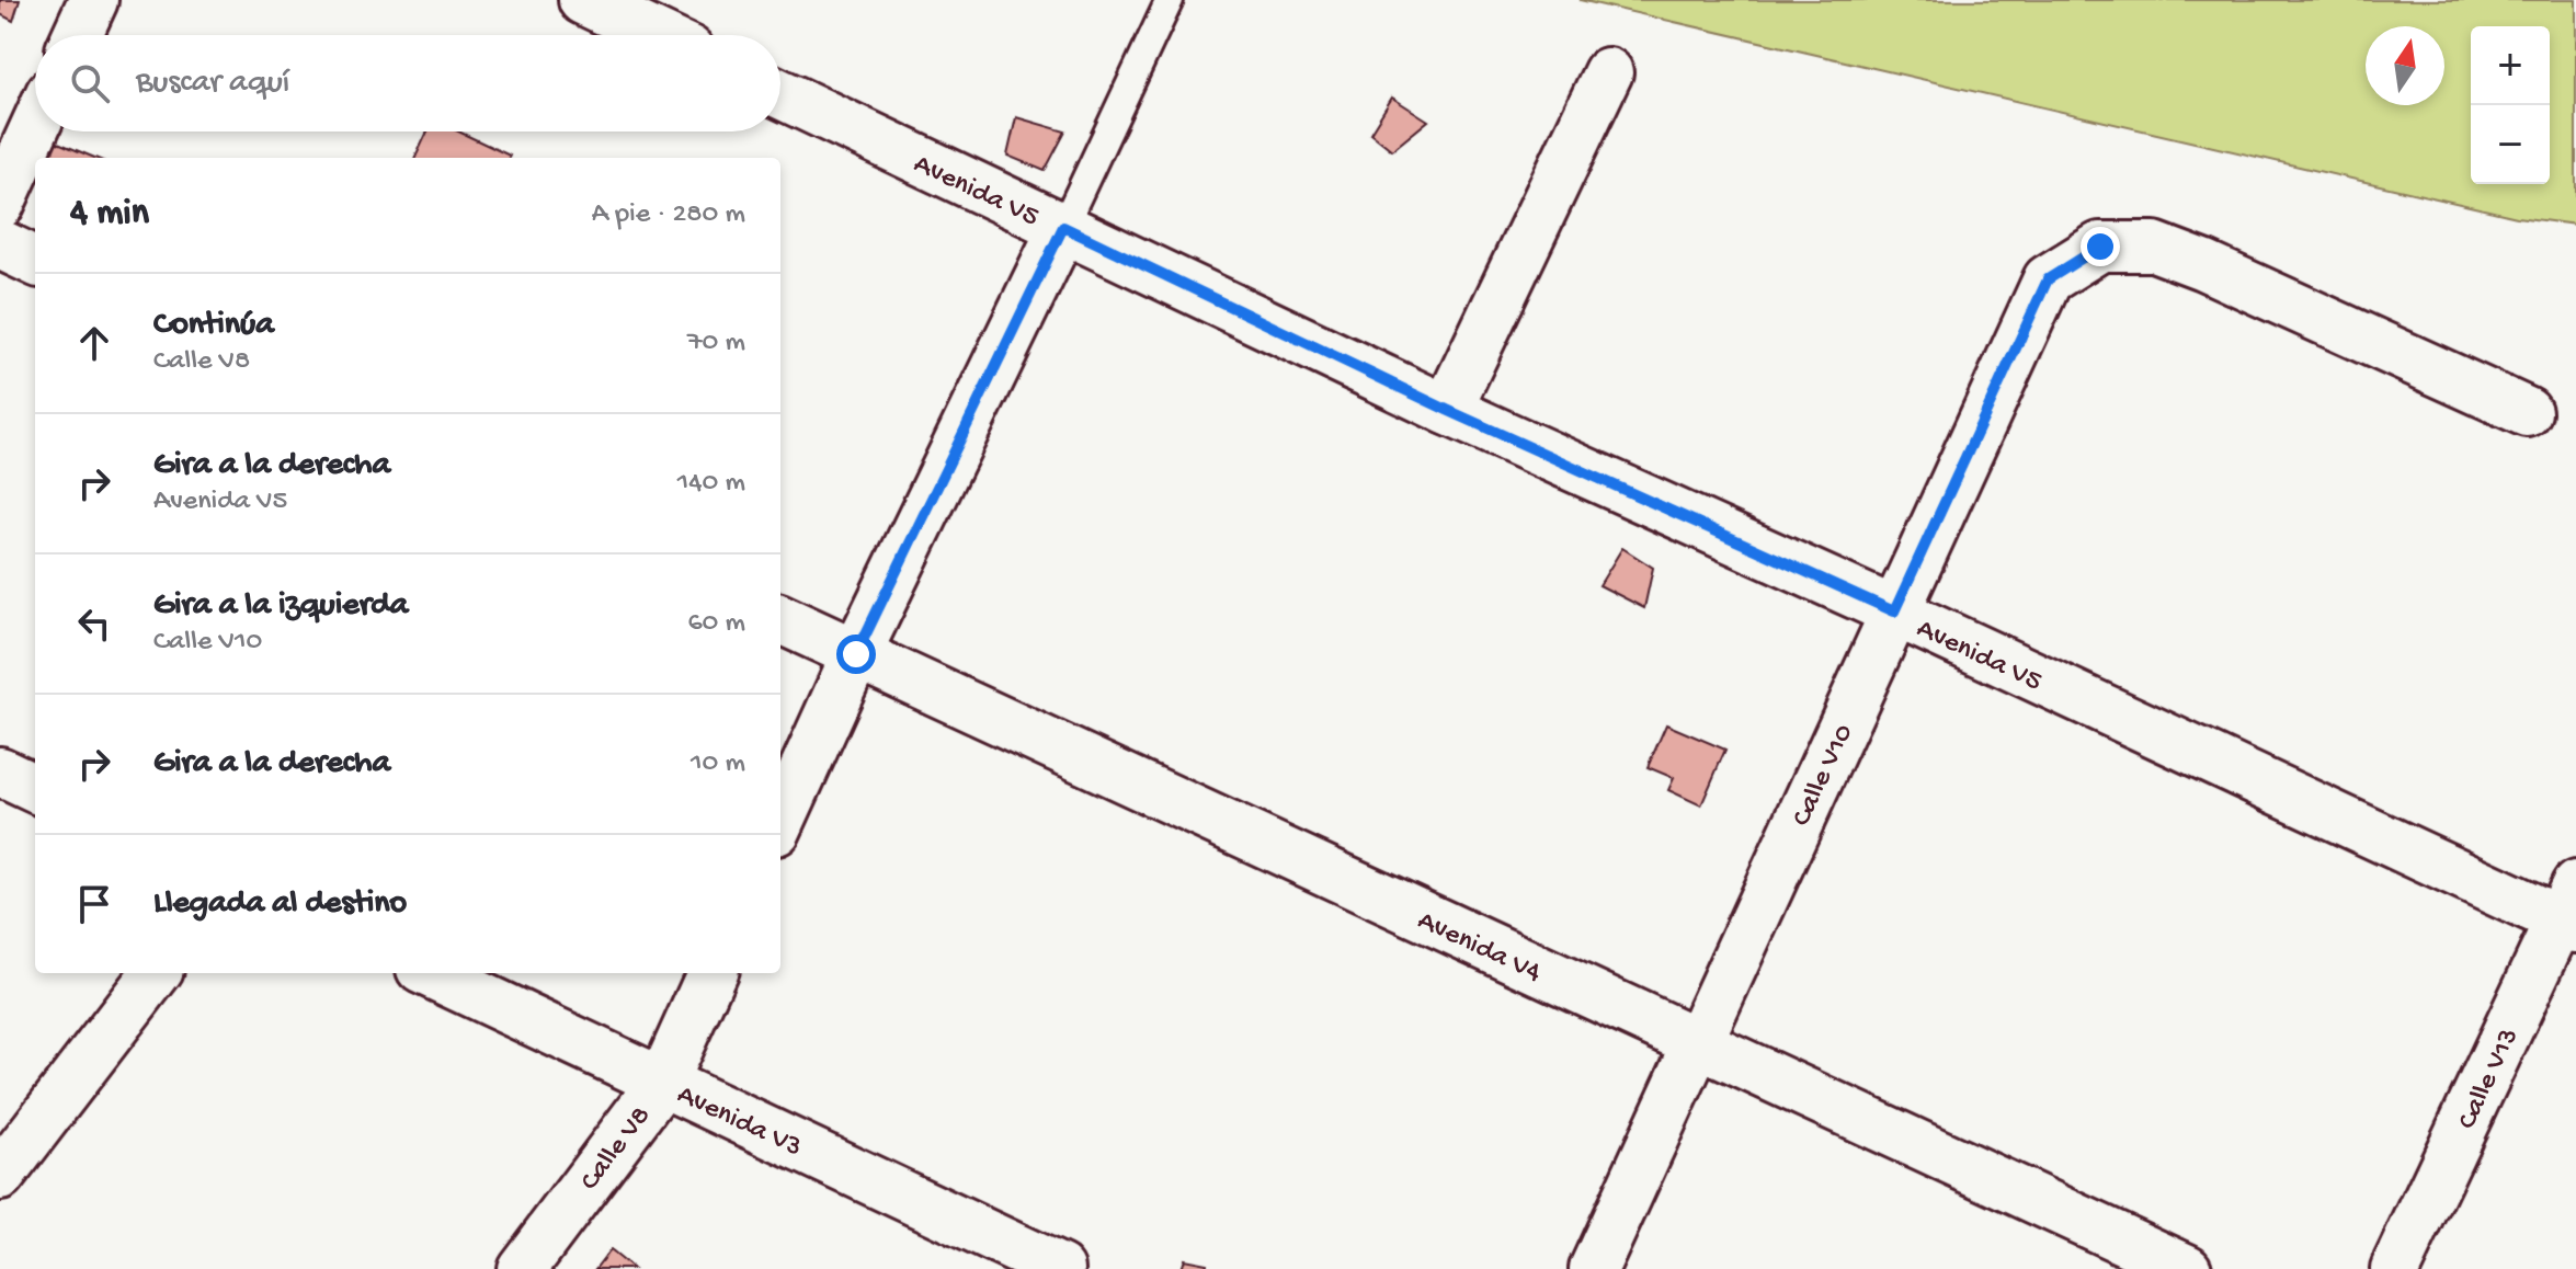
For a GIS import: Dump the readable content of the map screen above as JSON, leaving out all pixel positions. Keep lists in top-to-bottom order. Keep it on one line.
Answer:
{"streets":{"street":["Avenida V5","Calle V10","Avenida V4","Calle V13","Avenida V3","Calle V8"]},"crossings":[["Avenida V5","Calle V10"],["Avenida V5","Calle V13"],["Calle V10","Avenida V4"],["Avenida V3","Calle V8"]],"north":"top","page":{"map_buttons":["+","−"],"search":"Buscar aquí","heading":["4 min","A pie · 280 m"],"list":[["Continúa","Calle V8","70 m"],["Gira a la derecha","Avenida V5","140 m"],["Gira a la izquierda","Calle V10","60 m"],["Gira a la derecha","10 m"],"Llegada al destino"]}}
